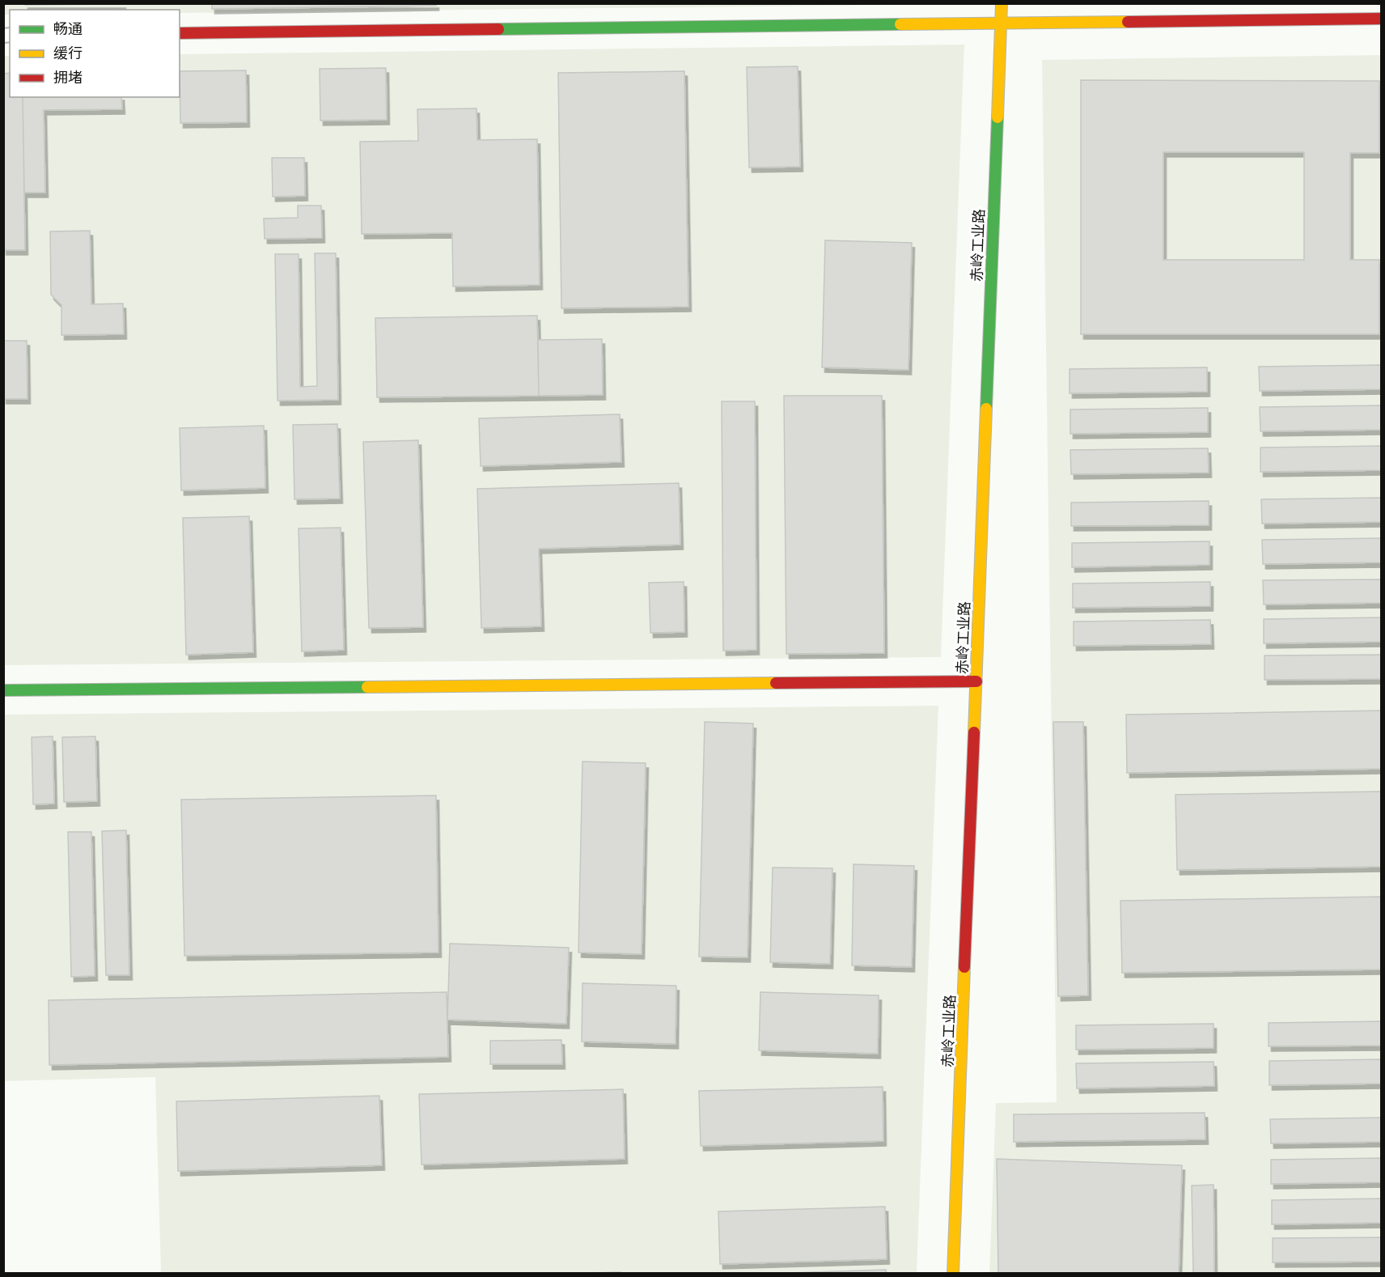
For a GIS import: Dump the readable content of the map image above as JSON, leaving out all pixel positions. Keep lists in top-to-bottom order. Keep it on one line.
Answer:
{"streets":{"street":["赤岭工业路"]},"legend":["畅通","缓行","拥堵"]}
